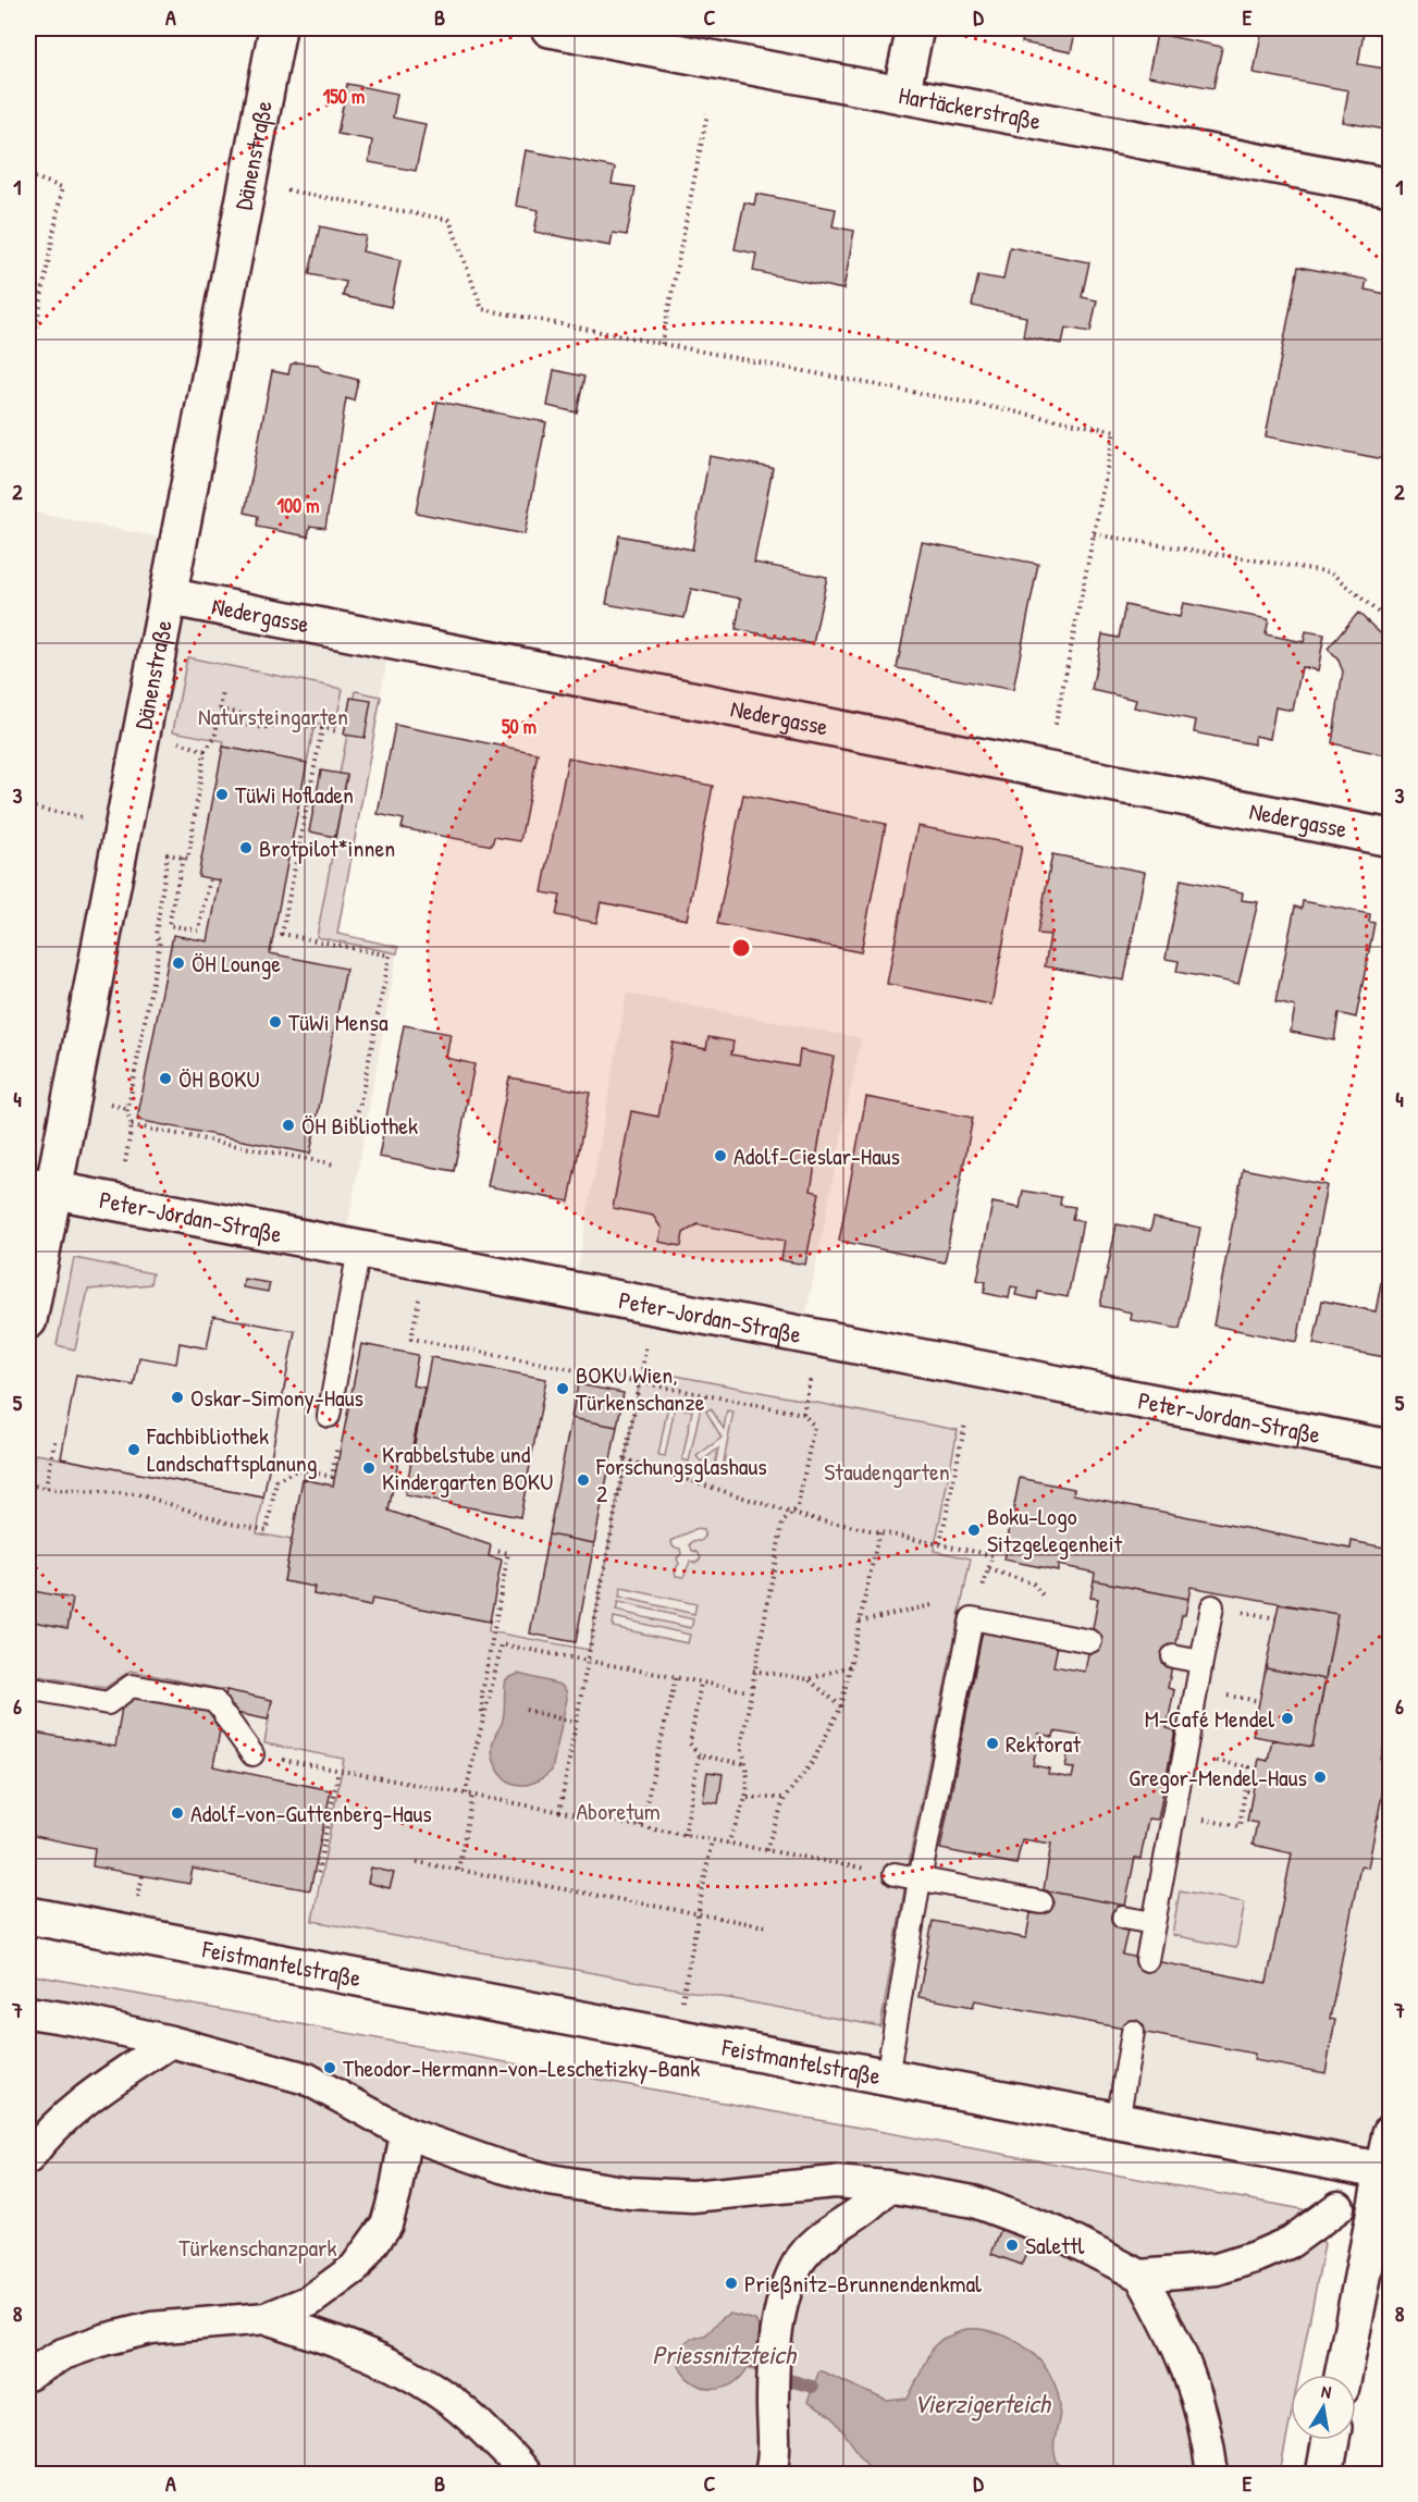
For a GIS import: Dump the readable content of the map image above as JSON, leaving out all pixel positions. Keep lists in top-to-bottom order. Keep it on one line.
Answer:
{"streets":{"street":["Hartäckerstraße","Dänenstraße","Nedergasse","Peter-Jordan-Straße","Feistmantelstraße"]},"crossings":[["Dänenstraße","Nedergasse"],["Dänenstraße","Peter-Jordan-Straße"]],"water":["Priessnitzteich","Vierzigerteich"],"parks":["Natursteingarten","Staudengarten","Aboretum","Türkenschanzpark"],"places":["TüWi Hofladen","Brotpilot*innen","ÖH Lounge","TüWi Mensa","ÖH BOKU","ÖH Bibliothek","Adolf-Cieslar-Haus","BOKU Wien, Türkenschanze","Oskar-Simony-Haus","Fachbibliothek Landschaftsplanung","Krabbelstube und Kindergarten BOKU","Forschungsglashaus 2","Boku-Logo Sitzgelegenheit","M-Café Mendel","Rektorat","Gregor-Mendel-Haus","Adolf-von-Guttenberg-Haus","Theodor-Hermann-von-Leschetizky-Bank","Salettl","Prießnitz-Brunnendenkmal"],"north":"top","grid":{"columns":["A","B","C","D","E"],"rows":["1","2","3","4","5","6","7","8"]},"rings":["150 m","100 m","50 m"]}
